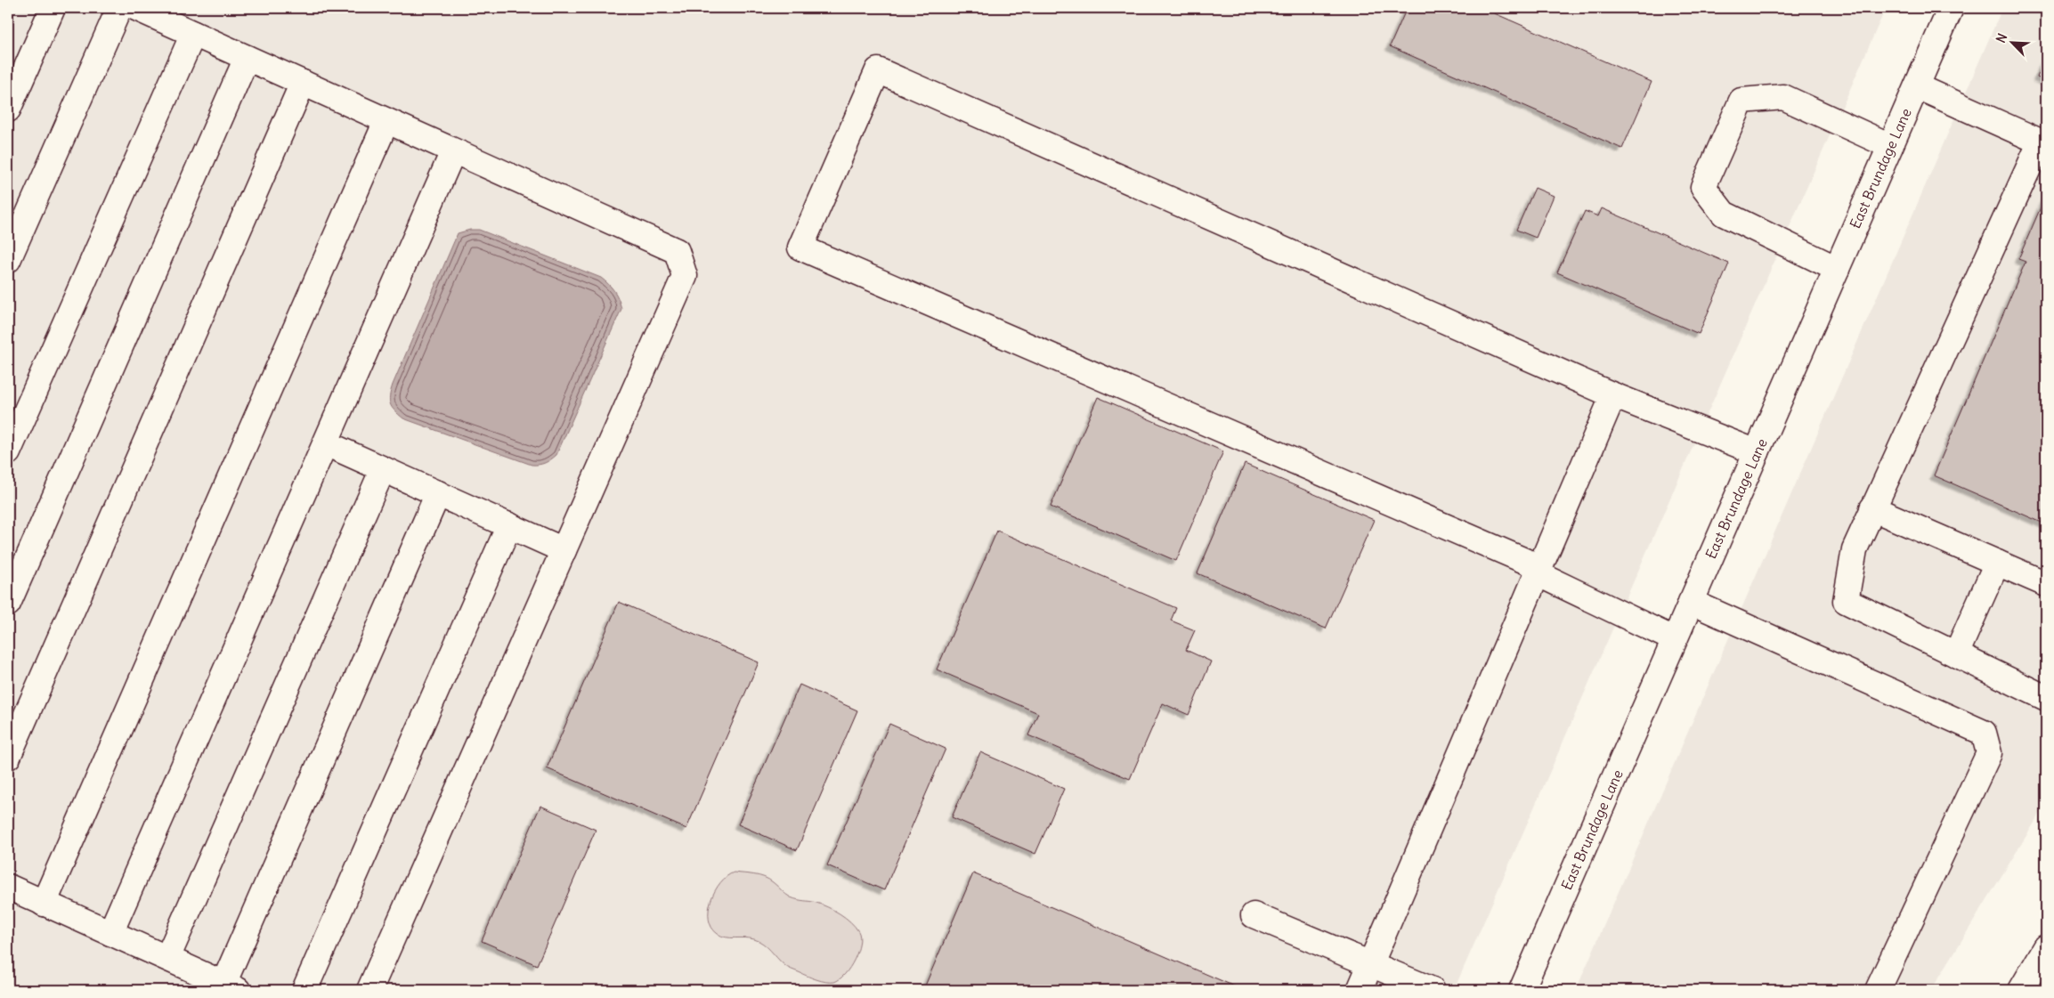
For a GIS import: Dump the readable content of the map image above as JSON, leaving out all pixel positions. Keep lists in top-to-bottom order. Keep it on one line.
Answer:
{"streets":{"main road":["East Brundage Lane"]},"north":"top left"}
